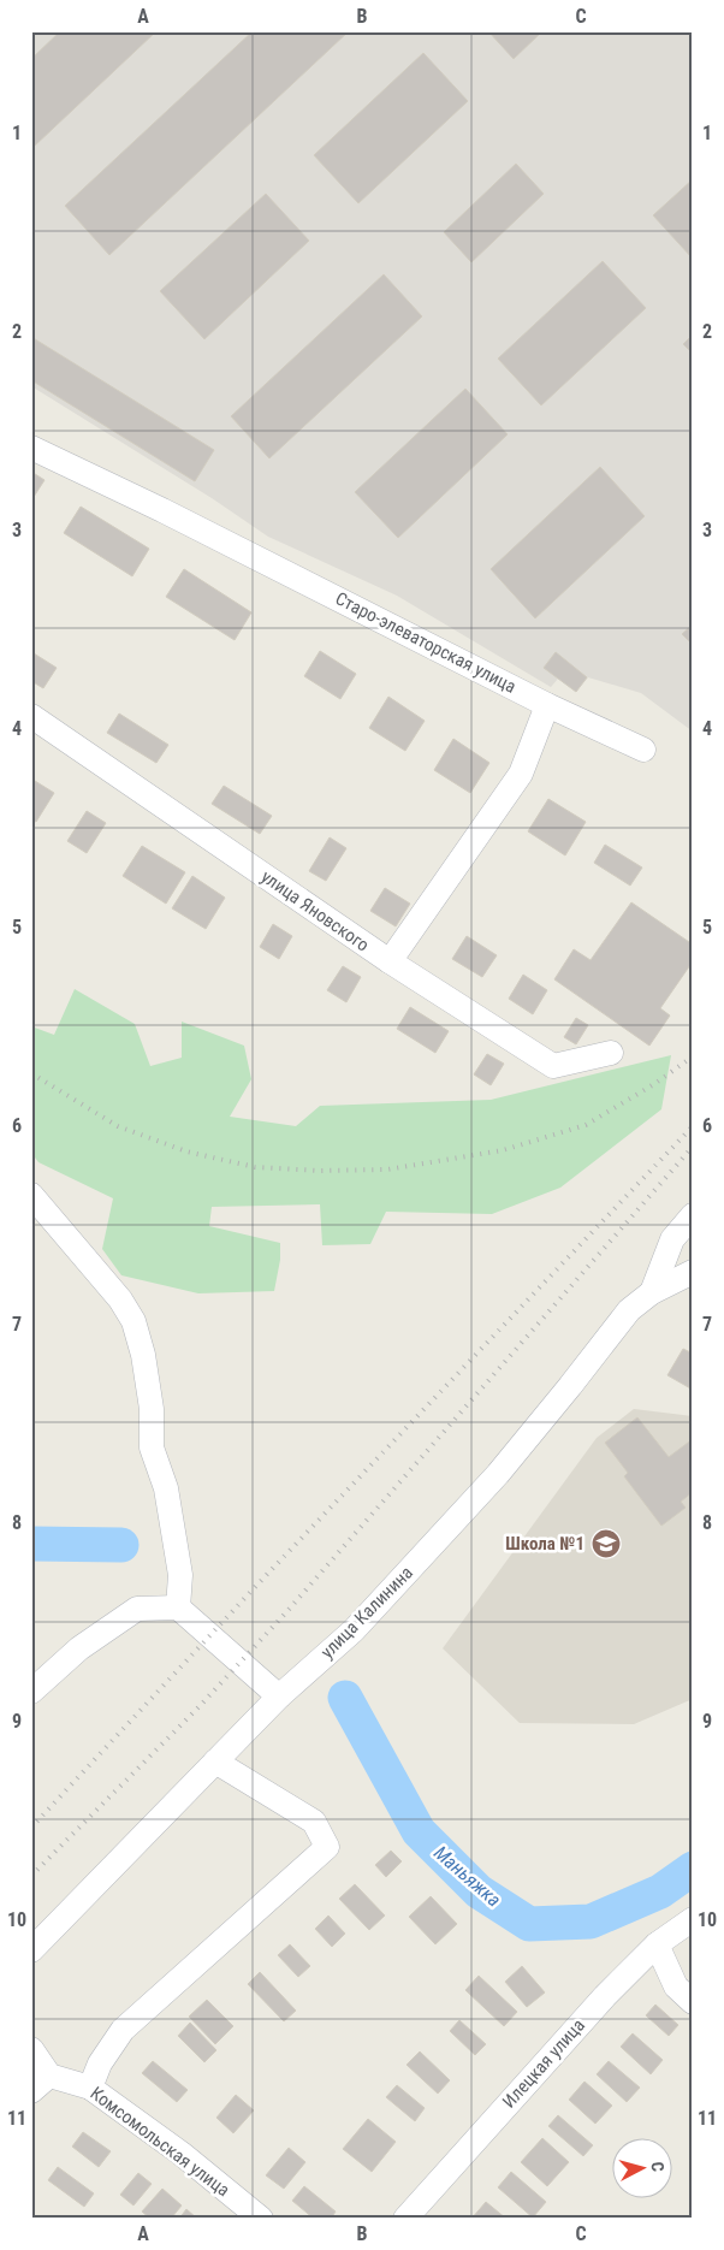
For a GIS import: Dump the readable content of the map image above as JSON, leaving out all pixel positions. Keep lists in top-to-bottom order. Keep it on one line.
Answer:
{"streets":{"street":["Старо-элеваторская улица","улица Яновского","улица Калинина","Илецкая улица","Комсомольская улица"]},"water":["Маньяжка"],"places":{"school or university":["Школа №1"]},"north":"right","grid":{"columns":["A","B","C"],"rows":["1","2","3","4","5","6","7","8","9","10","11"]}}
